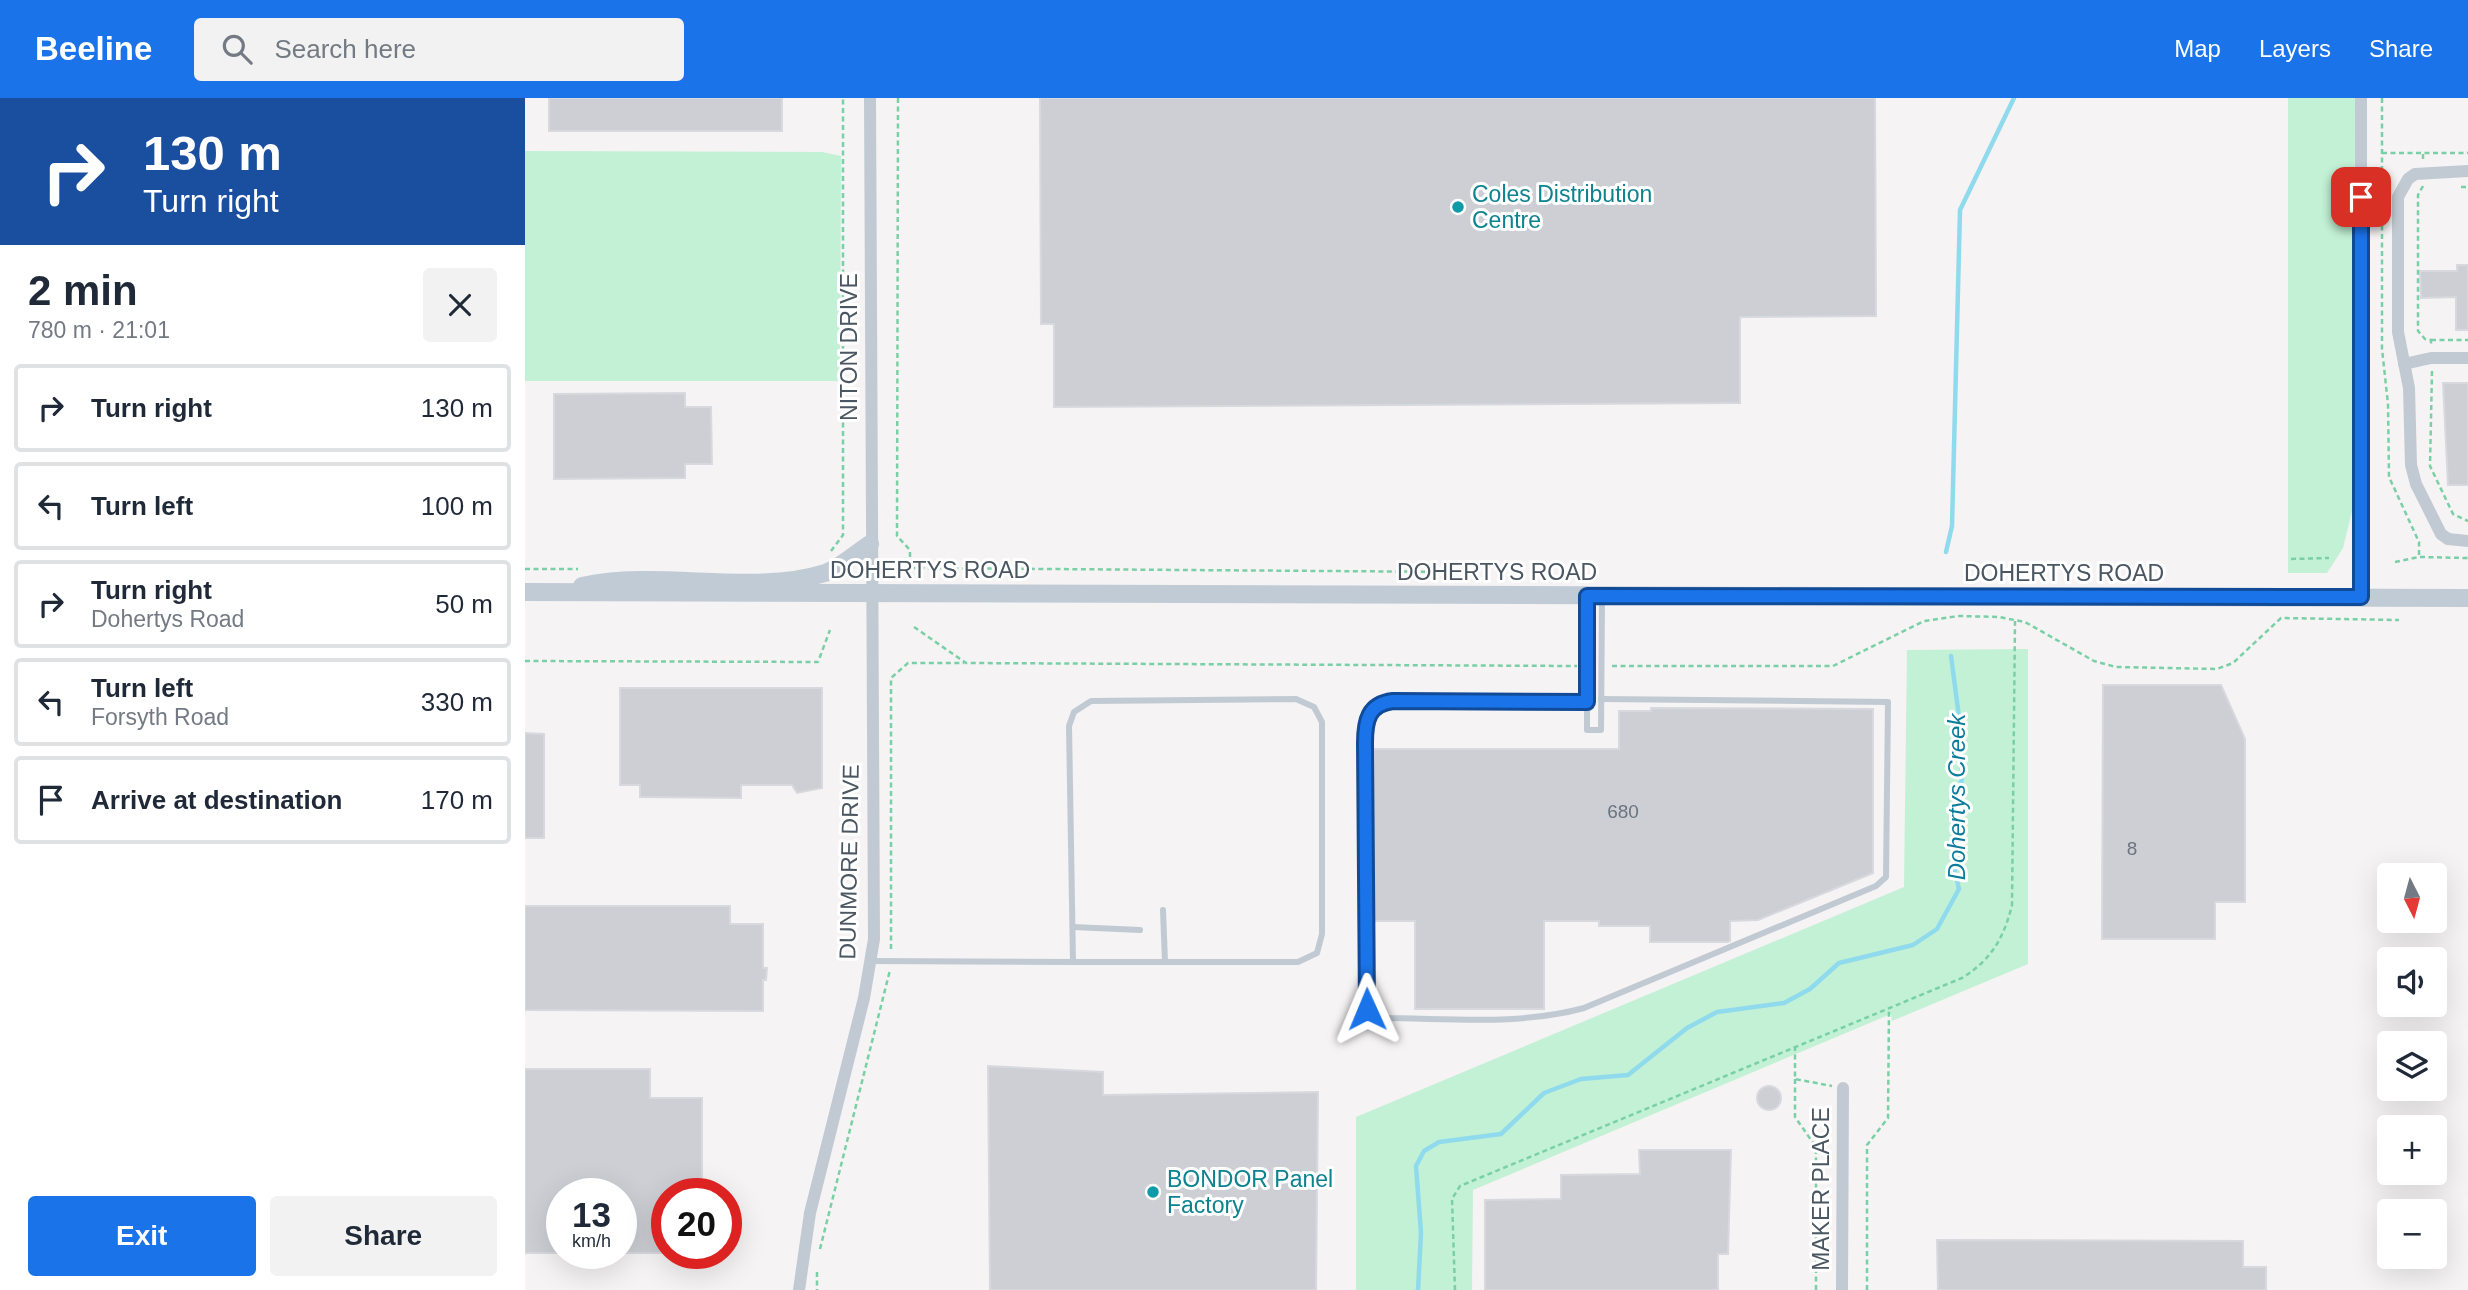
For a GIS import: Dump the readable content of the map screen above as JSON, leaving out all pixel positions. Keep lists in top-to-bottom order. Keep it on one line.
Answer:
{"streets":{"main road":["DOHERTYS ROAD"],"street":["NITON DRIVE","DUNMORE DRIVE","MAKER PLACE"]},"crossings":[["NITON DRIVE","DOHERTYS ROAD"],["NITON DRIVE","DUNMORE DRIVE"],["DOHERTYS ROAD","DUNMORE DRIVE"]],"water":["Dohertys Creek"],"places":["Coles Distribution Centre","BONDOR Panel Factory"],"house_numbers":["680","8"],"north":"bottom","page":{"header":"Beeline","search":"Search here","nav":["Map","Layers","Share"],"turn":["130 m","Turn right"],"heading":["2 min","780 m · 21:01"],"list":[{"name":"Turn right","value":"130 m"},{"name":"Turn left","value":"100 m"},{"name":"Turn right","note":"Dohertys Road","value":"50 m"},{"name":"Turn left","note":"Forsyth Road","value":"330 m"},{"name":"Arrive at destination","value":"170 m"}],"map_buttons":["+","−"],"speed":"13 km/h","limit":"20","buttons":["Exit","Share"]}}
